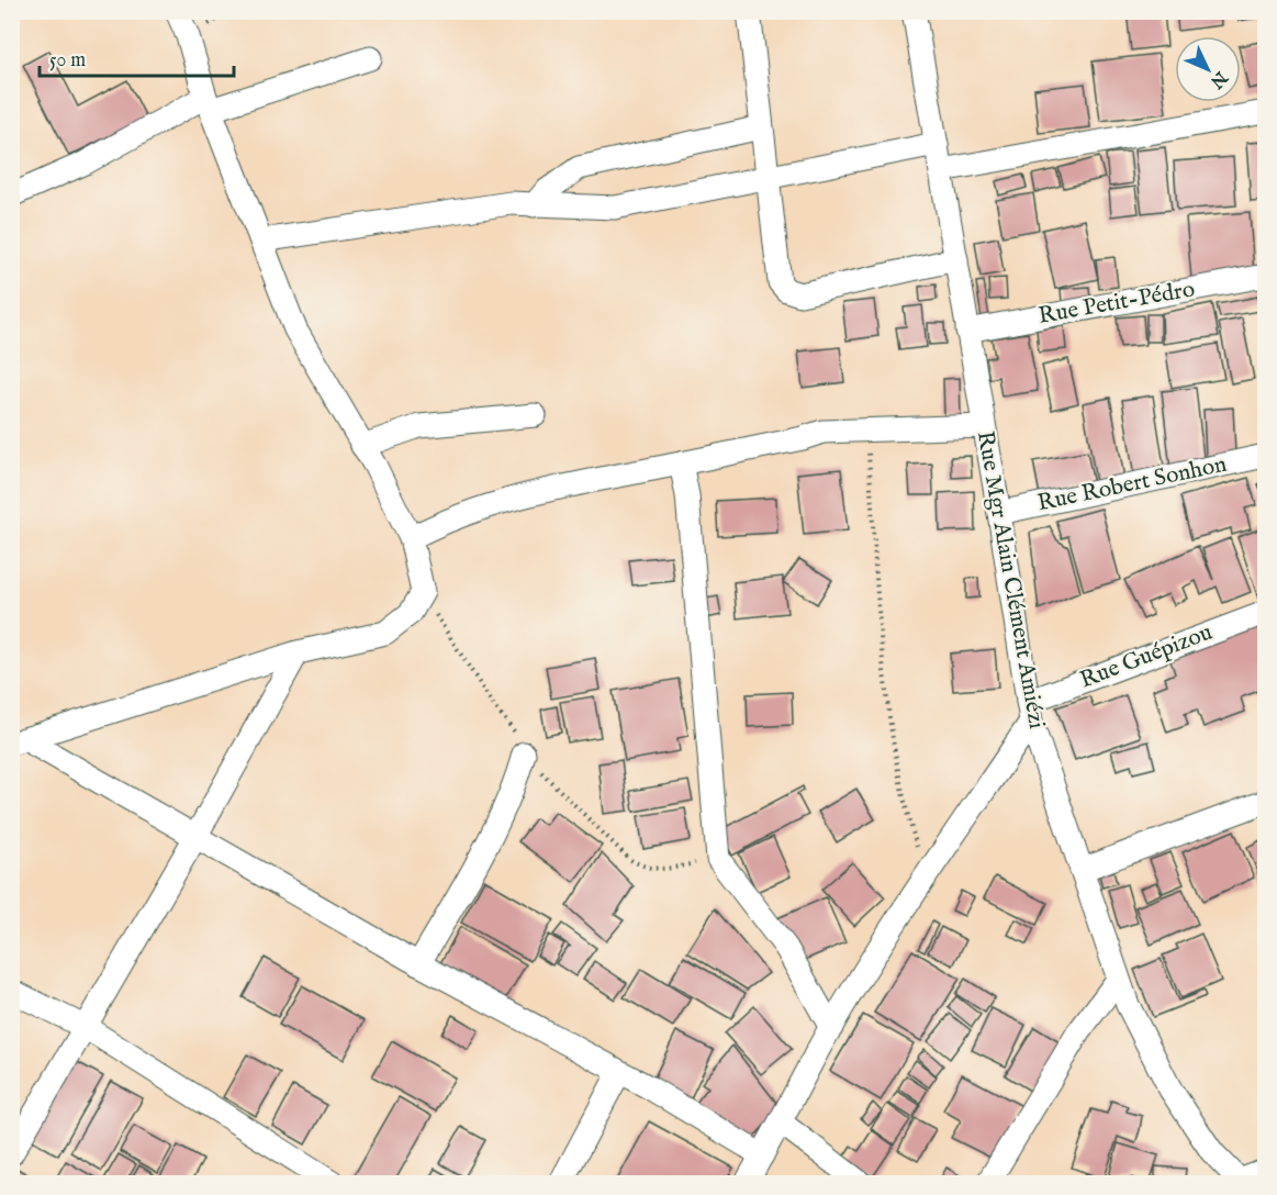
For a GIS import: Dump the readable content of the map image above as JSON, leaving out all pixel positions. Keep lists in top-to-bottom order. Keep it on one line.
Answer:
{"streets":{"street":["Rue Petit-Pédro","Rue Robert Sonhon","Rue Mgr Alain Clément Amiézi","Rue Guépizou"]},"crossings":[["Rue Petit-Pédro","Rue Mgr Alain Clément Amiézi"],["Rue Robert Sonhon","Rue Mgr Alain Clément Amiézi"],["Rue Mgr Alain Clément Amiézi","Rue Guépizou"]],"scale_bar":"50 m","north":"bottom right"}
